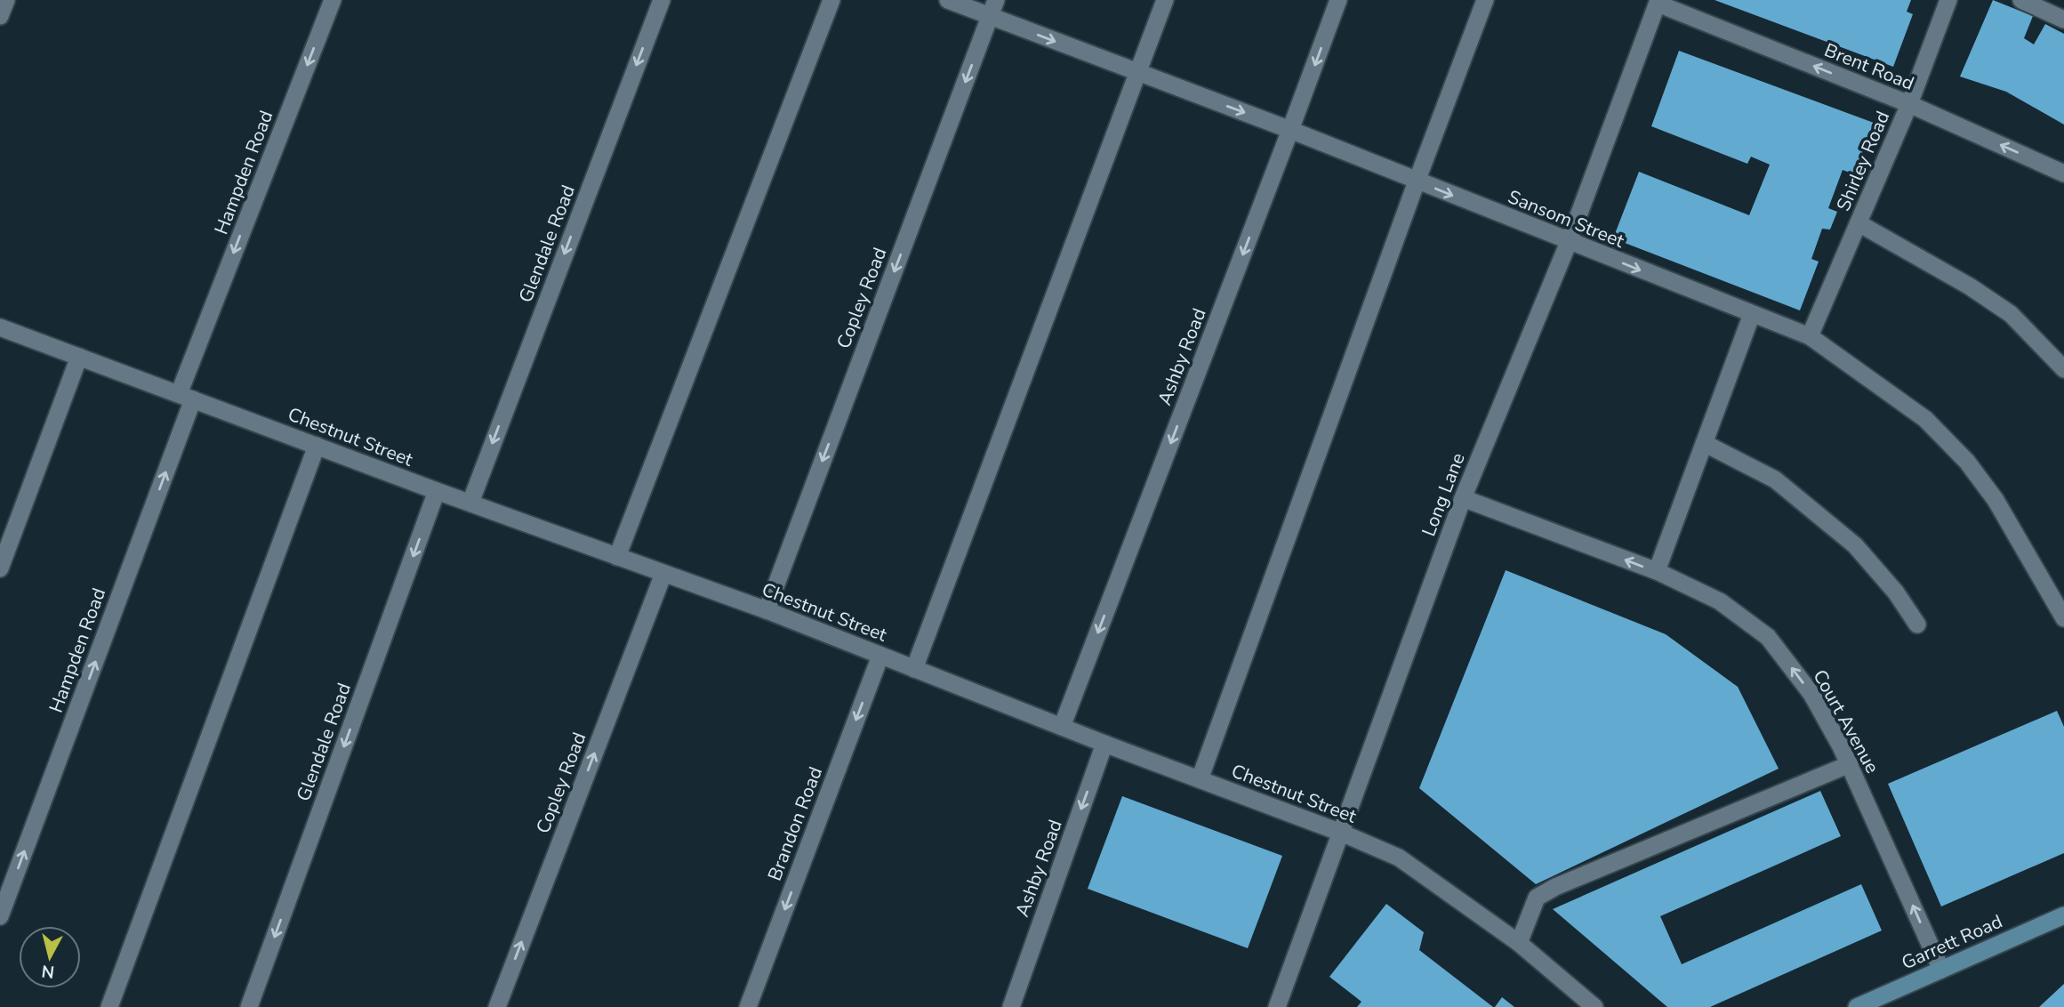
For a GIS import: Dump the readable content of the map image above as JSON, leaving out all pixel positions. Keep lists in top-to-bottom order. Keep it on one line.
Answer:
{"streets":{"main road":["Garrett Road"],"street":["Brent Road","Shirley Road","Hampden Road","Sansom Street","Glendale Road","Copley Road","Ashby Road","Chestnut Street","Long Lane","Court Avenue","Brandon Road"]},"crossings":[["Brent Road","Shirley Road"],["Brent Road","Long Lane"],["Shirley Road","Sansom Street"],["Hampden Road","Chestnut Street"],["Sansom Street","Copley Road"],["Sansom Street","Ashby Road"],["Sansom Street","Long Lane"],["Glendale Road","Chestnut Street"],["Copley Road","Chestnut Street"],["Ashby Road","Chestnut Street"],["Chestnut Street","Long Lane"],["Chestnut Street","Brandon Road"],["Long Lane","Court Avenue"],["Court Avenue","Garrett Road"]],"one_way":["Sansom Street","Brandon Road"],"north":"bottom"}
